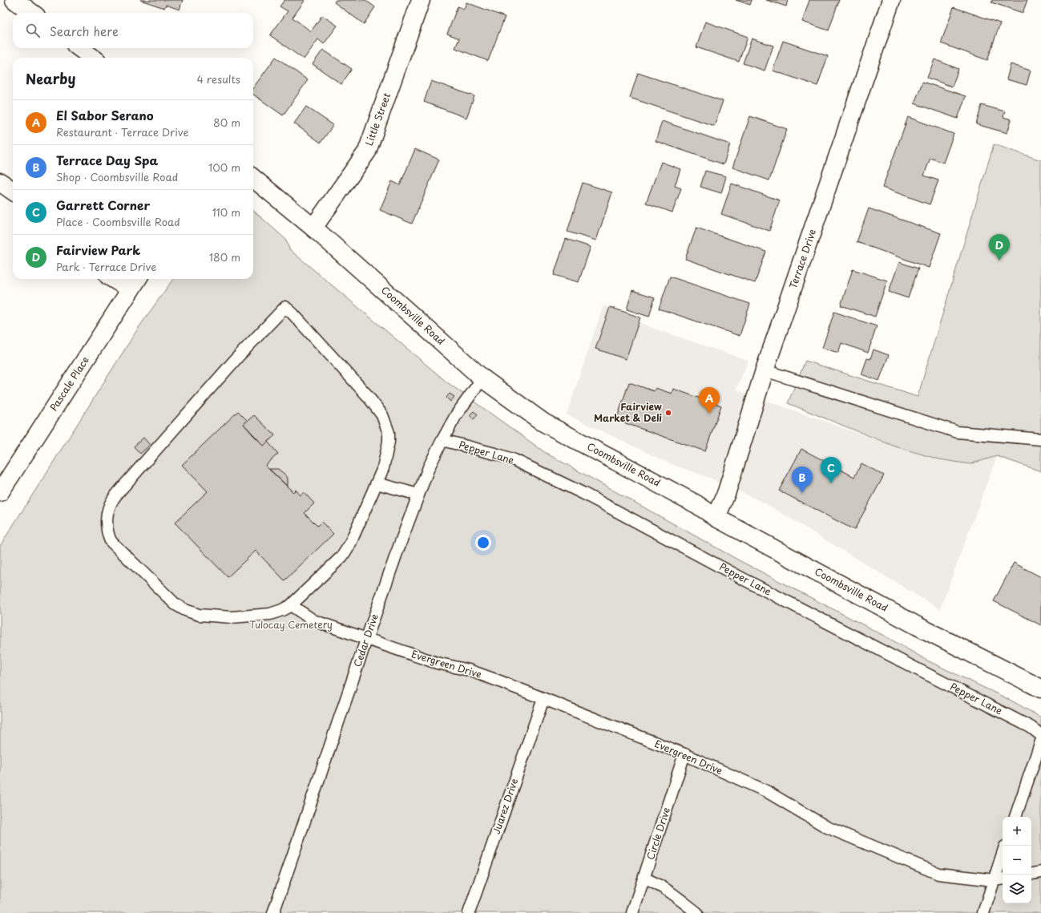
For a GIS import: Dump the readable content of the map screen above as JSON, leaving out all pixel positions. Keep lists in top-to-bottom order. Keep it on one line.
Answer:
{"streets":{"street":["Little Street","Terrace Drive","Coombsville Road","Pascale Place"],"lane":["Pepper Lane","Cedar Drive","Evergreen Drive","Juarez Drive","Circle Drive"]},"crossings":[["Little Street","Coombsville Road"],["Terrace Drive","Coombsville Road"],["Coombsville Road","Cedar Drive"],["Pepper Lane","Cedar Drive"],["Cedar Drive","Evergreen Drive"],["Evergreen Drive","Juarez Drive"],["Evergreen Drive","Circle Drive"]],"parks":["Tulocay Cemetery"],"places":["Fairview Market & Deli"],"page":{"search":"Search here","heading":["Nearby","4 results"],"list":[{"mark":"A","name":"El Sabor Serano","note":"Restaurant · Terrace Drive","value":"80 m"},{"mark":"B","name":"Terrace Day Spa","note":"Shop · Coombsville Road","value":"100 m"},{"mark":"C","name":"Garrett Corner","note":"Place · Coombsville Road","value":"110 m"},{"mark":"D","name":"Fairview Park","note":"Park · Terrace Drive","value":"180 m"}],"pins":["D","A","C","B"],"map_buttons":["+","−"]}}
